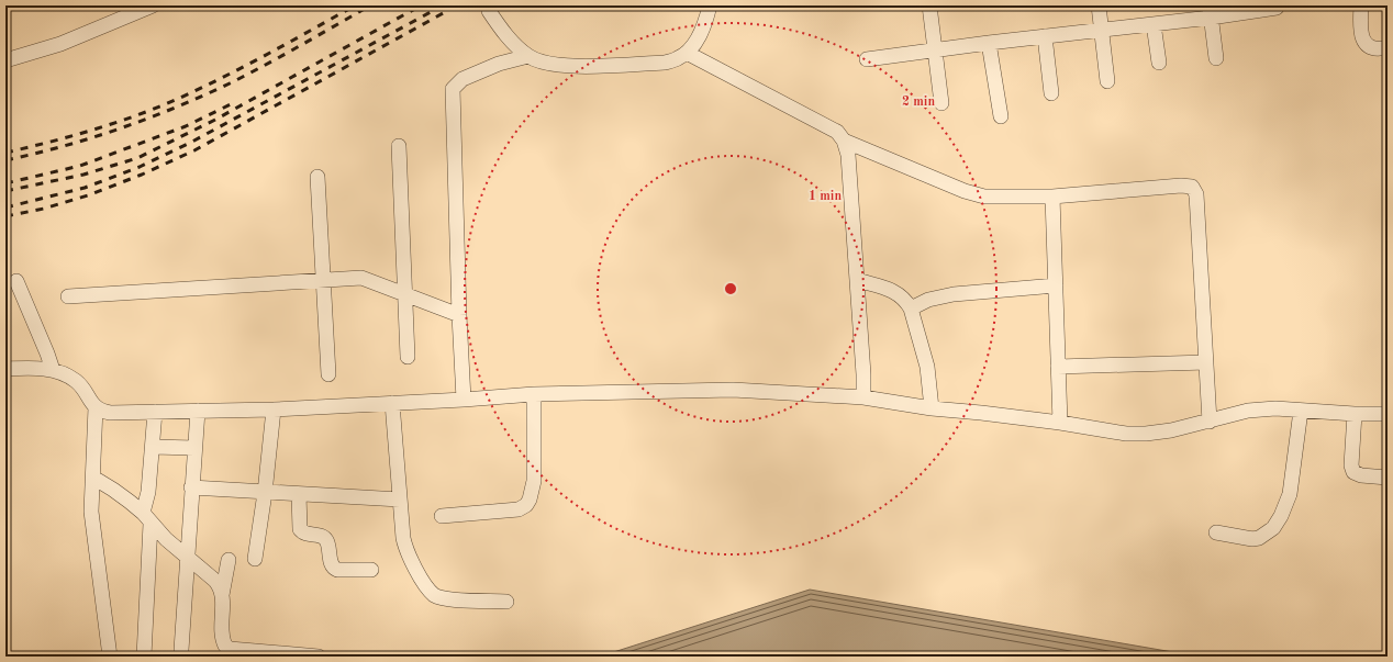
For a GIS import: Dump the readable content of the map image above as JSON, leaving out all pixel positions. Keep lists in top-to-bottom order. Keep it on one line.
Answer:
{"rings":["2 min","1 min"]}
